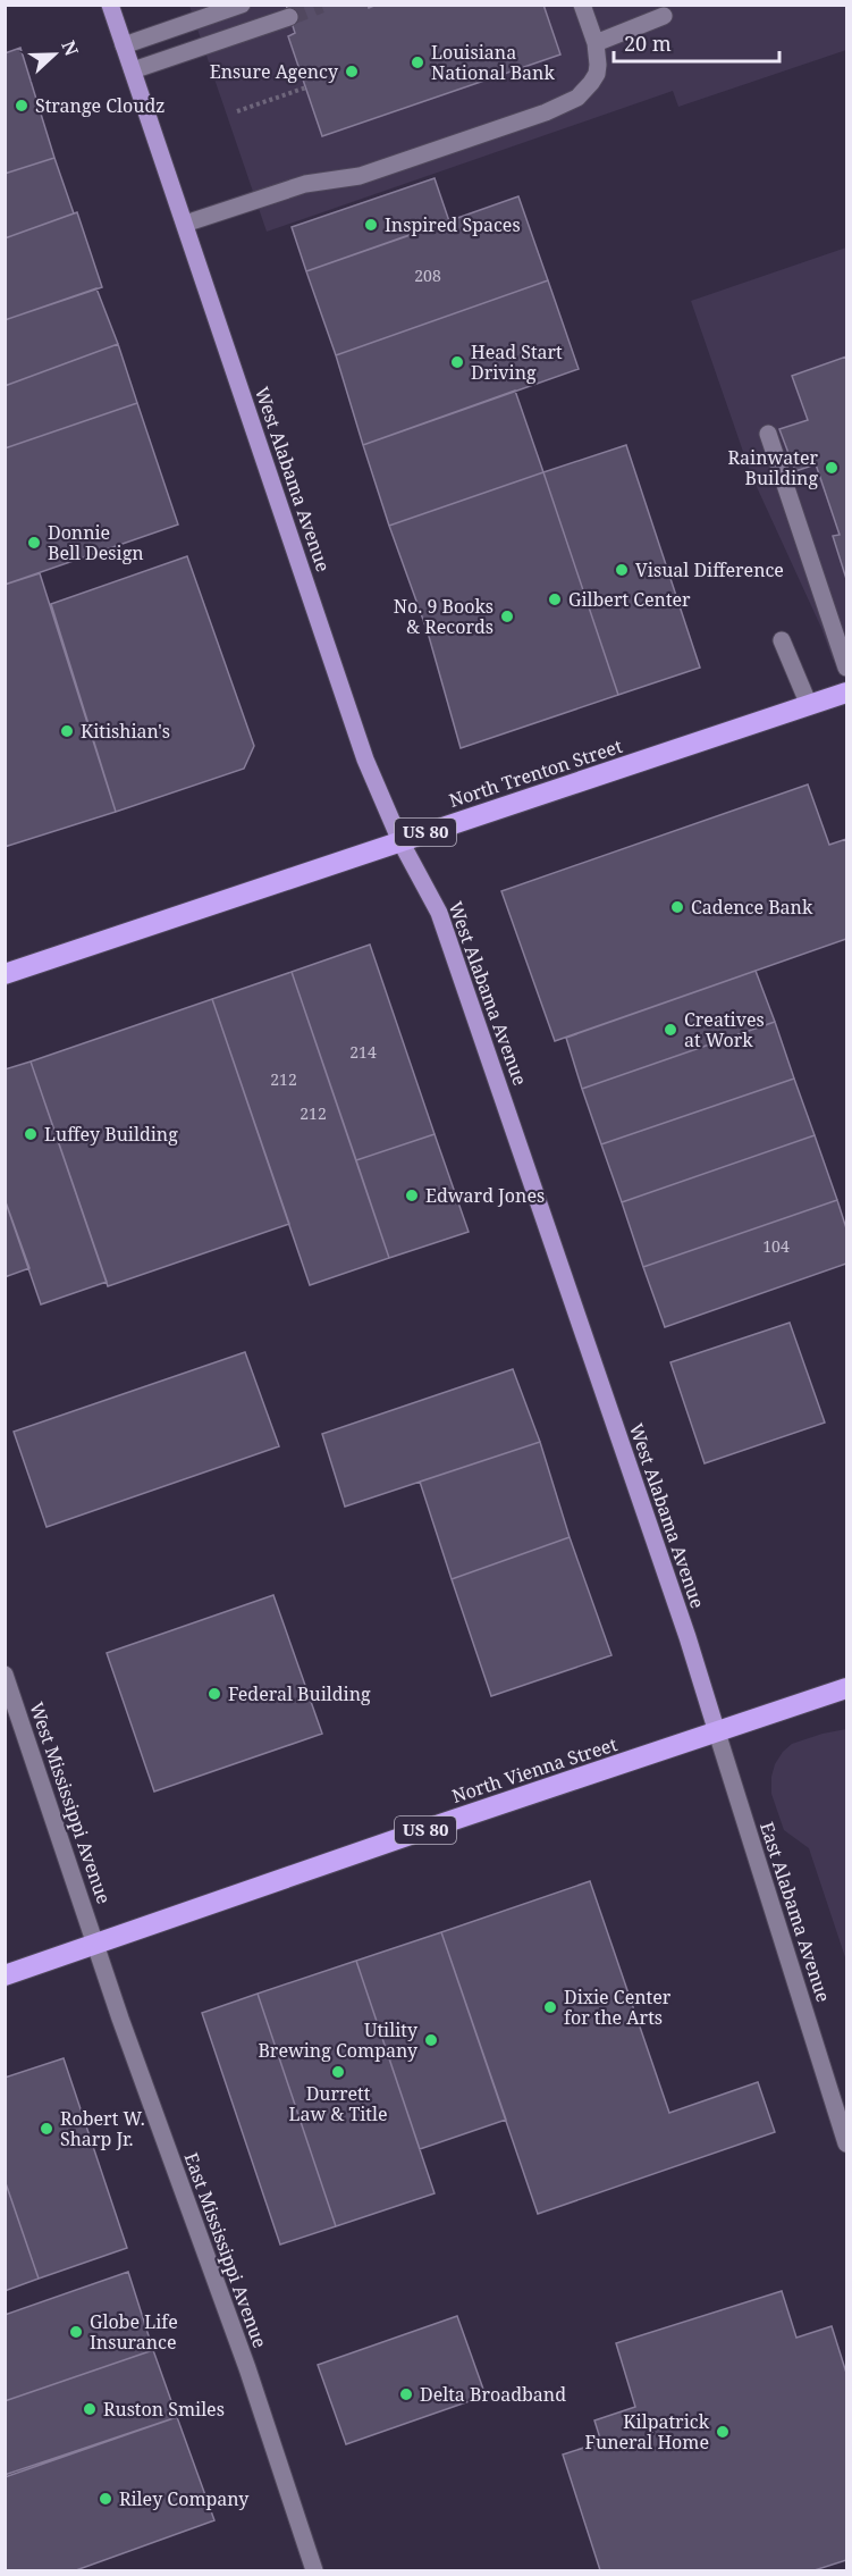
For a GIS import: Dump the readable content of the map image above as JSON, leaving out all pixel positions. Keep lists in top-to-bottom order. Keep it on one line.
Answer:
{"streets":{"highway":["North Trenton Street","US 80","North Vienna Street"],"main road":["West Alabama Avenue"],"street":["West Mississippi Avenue","East Alabama Avenue","East Mississippi Avenue"]},"crossings":[["West Alabama Avenue","North Trenton Street"],["West Alabama Avenue","North Vienna Street"],["West Alabama Avenue","East Alabama Avenue"],["North Vienna Street","West Mississippi Avenue"],["North Vienna Street","East Alabama Avenue"],["North Vienna Street","East Mississippi Avenue"],["West Mississippi Avenue","East Mississippi Avenue"]],"places":["Louisiana National Bank","Ensure Agency","Strange Cloudz","Inspired Spaces","Head Start Driving","Rainwater Building","Donnie Bell Design","Visual Difference","Gilbert Center","No. 9 Books & Records","Kitishian's","Cadence Bank","Creatives at Work","Luffey Building","Edward Jones","Federal Building","Dixie Center for the Arts","Utility Brewing Company","Durrett Law & Title","Robert W. Sharp Jr.","Globe Life Insurance","Delta Broadband","Ruston Smiles","Kilpatrick Funeral Home","Riley Company"],"house_numbers":["208","214","212","212","104"],"scale_bar":"20 m","north":"right"}
